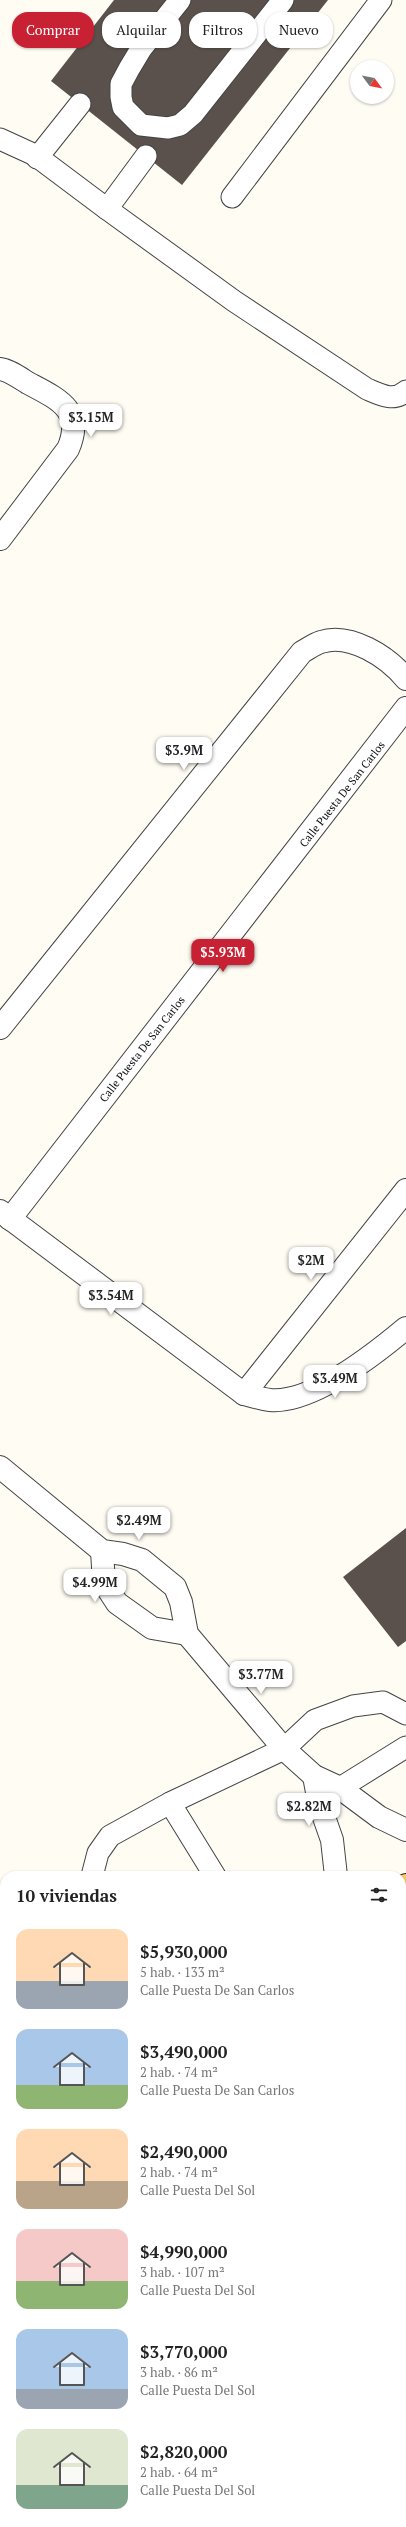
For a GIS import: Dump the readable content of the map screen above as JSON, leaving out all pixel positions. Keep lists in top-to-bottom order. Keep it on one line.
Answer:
{"streets":{"street":["Calle Puesta De San Carlos"]},"north":"bottom right","page":{"chip":["Comprar","Alquilar","Filtros","Nuevo"],"price":["$3.15M","$3.9M","$5.93M","$2M","$3.54M","$3.49M","$2.49M","$4.99M","$3.77M","$2.82M"],"heading":"10 viviendas","list":[{"name":"$5,930,000","note":"5 hab. · 133 m² · Calle Puesta De San Carlos"},{"name":"$3,490,000","note":"2 hab. · 74 m² · Calle Puesta De San Carlos"},{"name":"$2,490,000","note":"2 hab. · 74 m² · Calle Puesta Del Sol"},{"name":"$4,990,000","note":"3 hab. · 107 m² · Calle Puesta Del Sol"},{"name":"$3,770,000","note":"3 hab. · 86 m² · Calle Puesta Del Sol"},{"name":"$2,820,000","note":"2 hab. · 64 m² · Calle Puesta Del Sol"}]}}
